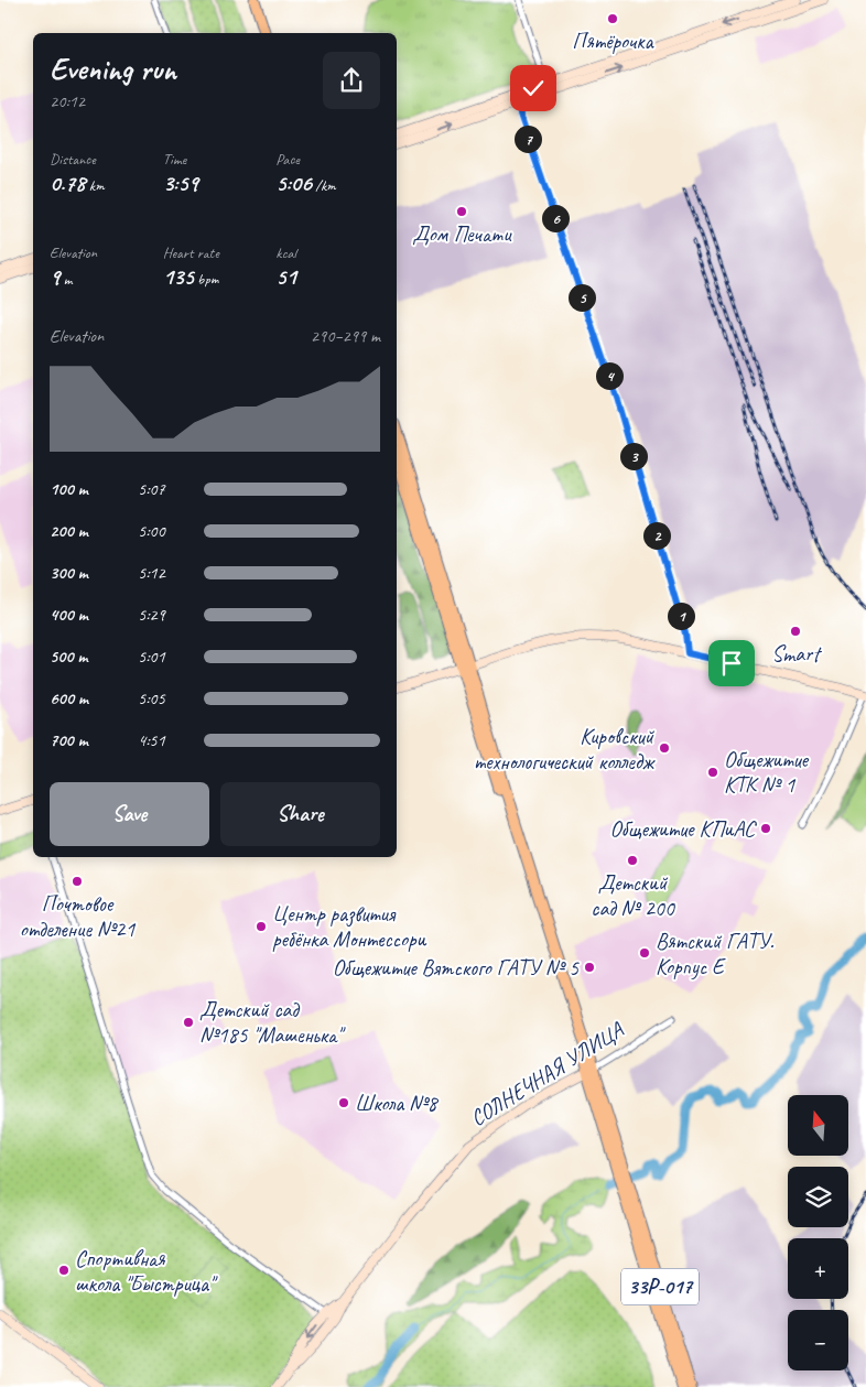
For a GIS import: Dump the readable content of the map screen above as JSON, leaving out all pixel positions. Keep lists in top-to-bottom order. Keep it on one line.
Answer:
{"streets":{"highway":["33Р-017"],"main road":["СОЛНЕЧНАЯ УЛИЦА"]},"crossings":[["СОЛНЕЧНАЯ УЛИЦА","33Р-017"]],"places":["Пятёрочка","Дом Печати","Smart","Кировский технологический колледж","Общежитие КТК № 1","Общежитие КПиАС","Детский сад № 200","Почтовое отделение №21","Центр развития ребёнка Монтессори","Вятский ГАТУ. Корпус Е","Общежитие Вятского ГАТУ № 5","Детский сад №185 \"Машенька\"","Школа №8","Спортивная школа \"Быстрица\""],"north":"top","page":{"heading":["Evening run","20:12"],"pins":["7","6","5","4","3","2","1"],"stats":[["Distance","0.78 km"],["Time","3:59"],["Pace","5:06 /km"],["Elevation","9 m"],["Heart rate","135 bpm"],["kcal","51"]],"chart":["Elevation","290–299 m"],"list":[{"name":"100 m","note":"5:07"},{"name":"200 m","note":"5:00"},{"name":"300 m","note":"5:12"},{"name":"400 m","note":"5:29"},{"name":"500 m","note":"5:01"},{"name":"600 m","note":"5:05"},{"name":"700 m","note":"4:51"}],"buttons":["Save","Share"],"map_buttons":["+","−"]}}
